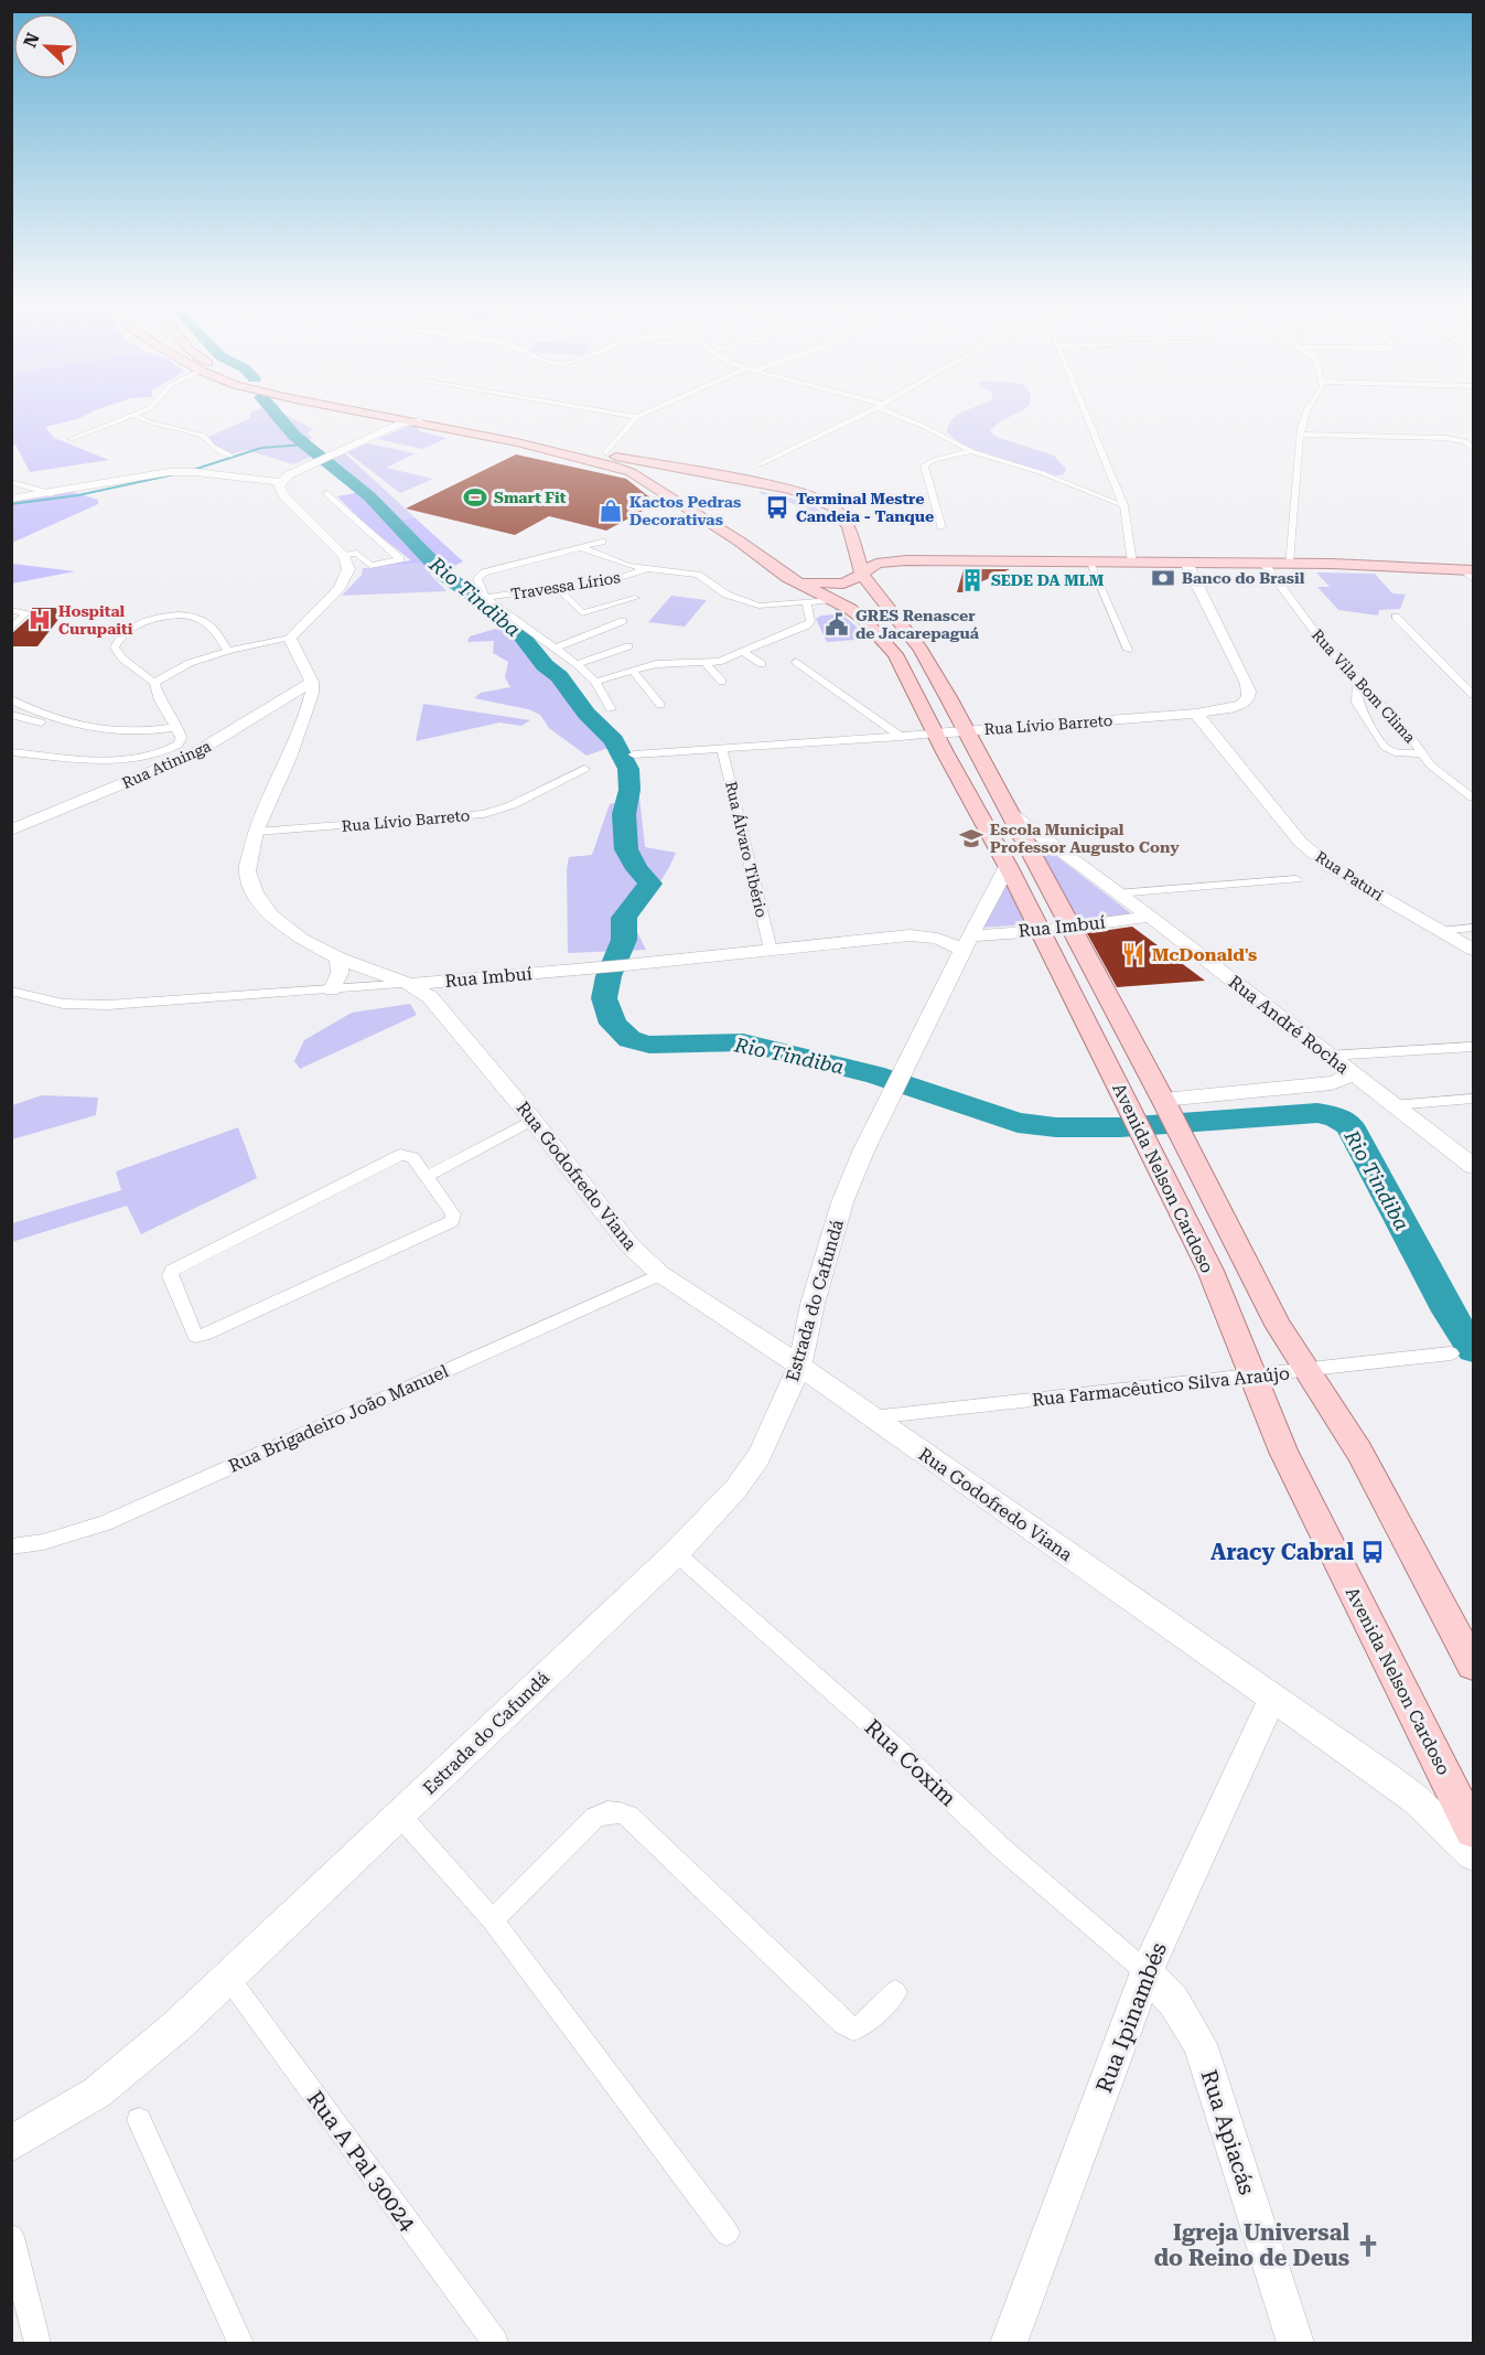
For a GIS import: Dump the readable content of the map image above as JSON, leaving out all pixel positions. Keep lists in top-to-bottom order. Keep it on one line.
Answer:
{"streets":{"main road":["Rua Lívio Barreto","Rua Atininga","Rua Paturi","Rua Imbuí","Rua André Rocha","Rua Godofredo Viana","Avenida Nelson Cardoso","Estrada do Cafundá","Rua Ipinambés","Rua Apiacás"],"street":["Travessa Lírios","Rua Vila Bom Clima","Rua Álvaro Tibério","Rua Farmacêutico Silva Araújo","Rua Brigadeiro João Manuel","Rua Coxim","Rua A Pal 30024"]},"crossings":[["Rua Lívio Barreto","Rua Álvaro Tibério"],["Rua Lívio Barreto","Rua Paturi"],["Rua Lívio Barreto","Rua Godofredo Viana"],["Rua Lívio Barreto","Avenida Nelson Cardoso"],["Rua Atininga","Rua Godofredo Viana"],["Rua Álvaro Tibério","Rua Imbuí"],["Rua Imbuí","Rua André Rocha"],["Rua Imbuí","Rua Godofredo Viana"],["Rua Imbuí","Avenida Nelson Cardoso"],["Rua Imbuí","Estrada do Cafundá"],["Rua André Rocha","Avenida Nelson Cardoso"],["Rua Godofredo Viana","Estrada do Cafundá"],["Rua Godofredo Viana","Rua Farmacêutico Silva Araújo"],["Rua Godofredo Viana","Rua Brigadeiro João Manuel"],["Rua Godofredo Viana","Rua Ipinambés"],["Avenida Nelson Cardoso","Estrada do Cafundá"],["Avenida Nelson Cardoso","Rua Farmacêutico Silva Araújo"],["Estrada do Cafundá","Rua Coxim"],["Estrada do Cafundá","Rua A Pal 30024"],["Rua Coxim","Rua Ipinambés"],["Rua Coxim","Rua Apiacás"],["Rua Ipinambés","Rua Apiacás"]],"water":["Rio Tindiba"],"places":{"sports":["Smart Fit"],"bus stop":["Terminal Mestre Candeia - Tanque","Aracy Cabral"],"shop":["Kactos Pedras Decorativas"],"bank":["Banco do Brasil"],"building":["SEDE DA MLM"],"hospital":["Hospital Curupaiti"],"public building":["GRES Renascer de Jacarepaguá"],"school or university":["Escola Municipal Professor Augusto Cony"],"restaurant":["McDonald's"],"church":["Igreja Universal do Reino de Deus"]},"north":"top left"}
